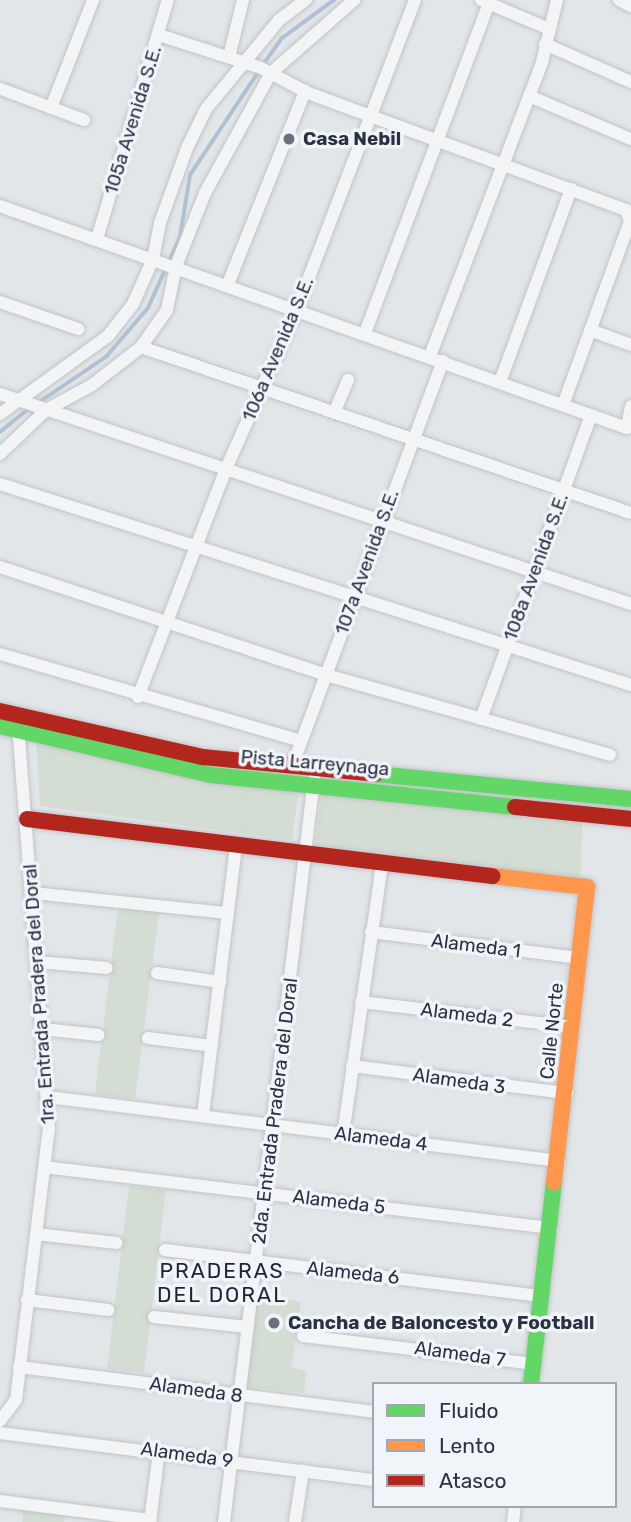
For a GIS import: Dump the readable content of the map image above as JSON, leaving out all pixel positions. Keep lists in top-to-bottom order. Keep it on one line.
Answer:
{"streets":{"main road":["Pista Larreynaga","Calle Norte"],"street":["105a Avenida S.E.","106a Avenida S.E.","107a Avenida S.E.","108a Avenida S.E.","Alameda 1","1ra. Entrada Pradera del Doral","Alameda 2","Alameda 3","2da. Entrada Pradera del Doral","Alameda 4","Alameda 5","Alameda 6","Alameda 7","Alameda 8","Alameda 9"]},"crossings":[["107a Avenida S.E.","Pista Larreynaga"],["Pista Larreynaga","1ra. Entrada Pradera del Doral"],["Pista Larreynaga","2da. Entrada Pradera del Doral"],["Alameda 1","Calle Norte"],["1ra. Entrada Pradera del Doral","Calle Norte"],["1ra. Entrada Pradera del Doral","Alameda 4"],["1ra. Entrada Pradera del Doral","Alameda 5"],["1ra. Entrada Pradera del Doral","Alameda 8"],["Alameda 2","Calle Norte"],["Calle Norte","Alameda 3"],["Calle Norte","2da. Entrada Pradera del Doral"],["Calle Norte","Alameda 4"],["Calle Norte","Alameda 5"],["Calle Norte","Alameda 6"],["Calle Norte","Alameda 7"],["2da. Entrada Pradera del Doral","Alameda 4"],["2da. Entrada Pradera del Doral","Alameda 5"],["2da. Entrada Pradera del Doral","Alameda 6"],["2da. Entrada Pradera del Doral","Alameda 8"],["2da. Entrada Pradera del Doral","Alameda 9"]],"districts":["PRADERAS DEL DORAL"],"places":["Casa Nebil","Cancha de Baloncesto y Football"],"legend":["Fluido","Lento","Atasco"]}
